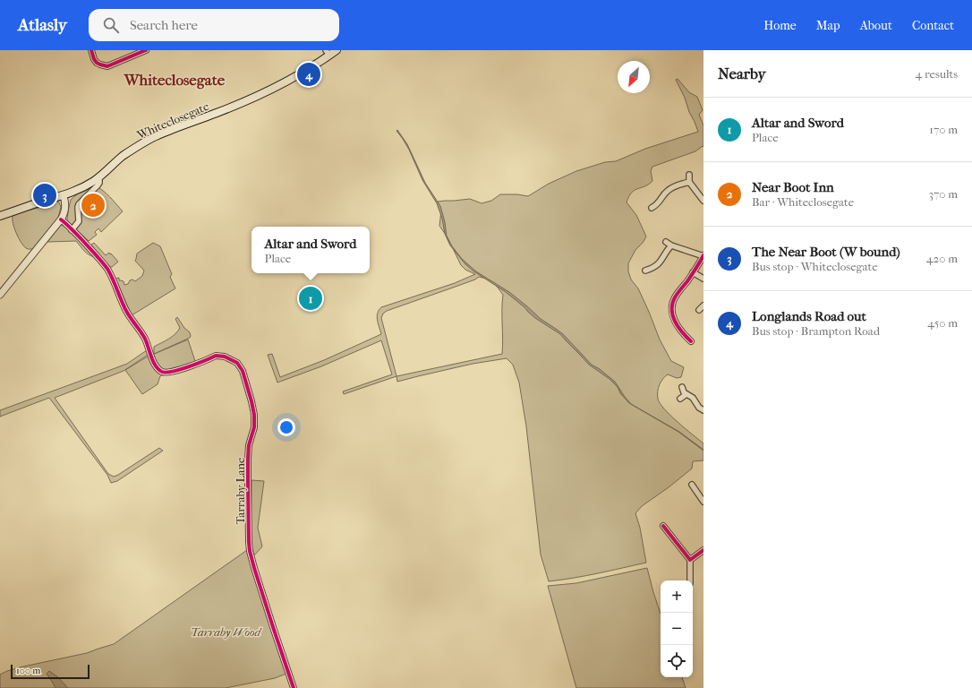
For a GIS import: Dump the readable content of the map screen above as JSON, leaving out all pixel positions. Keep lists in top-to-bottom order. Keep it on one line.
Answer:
{"streets":{"main road":["Whiteclosegate"],"street":["Tarraby Lane"]},"districts":["Whiteclosegate"],"parks":["Tarraby Wood"],"scale_bar":"100 m","north":"bottom left","page":{"header":"Atlasly","search":"Search here","nav":["Home","Map","About","Contact"],"heading":["Nearby","4 results"],"pins":["4","3","2","1"],"list":[{"mark":"1","name":"Altar and Sword","note":"Place","value":"170 m"},{"mark":"2","name":"Near Boot Inn","note":"Bar · Whiteclosegate","value":"370 m"},{"mark":"3","name":"The Near Boot (W bound)","note":"Bus stop · Whiteclosegate","value":"420 m"},{"mark":"4","name":"Longlands Road out","note":"Bus stop · Brampton Road","value":"450 m"}],"popup":["Altar and Sword","Place"],"map_buttons":["+","−"],"scale":"100 m"}}
